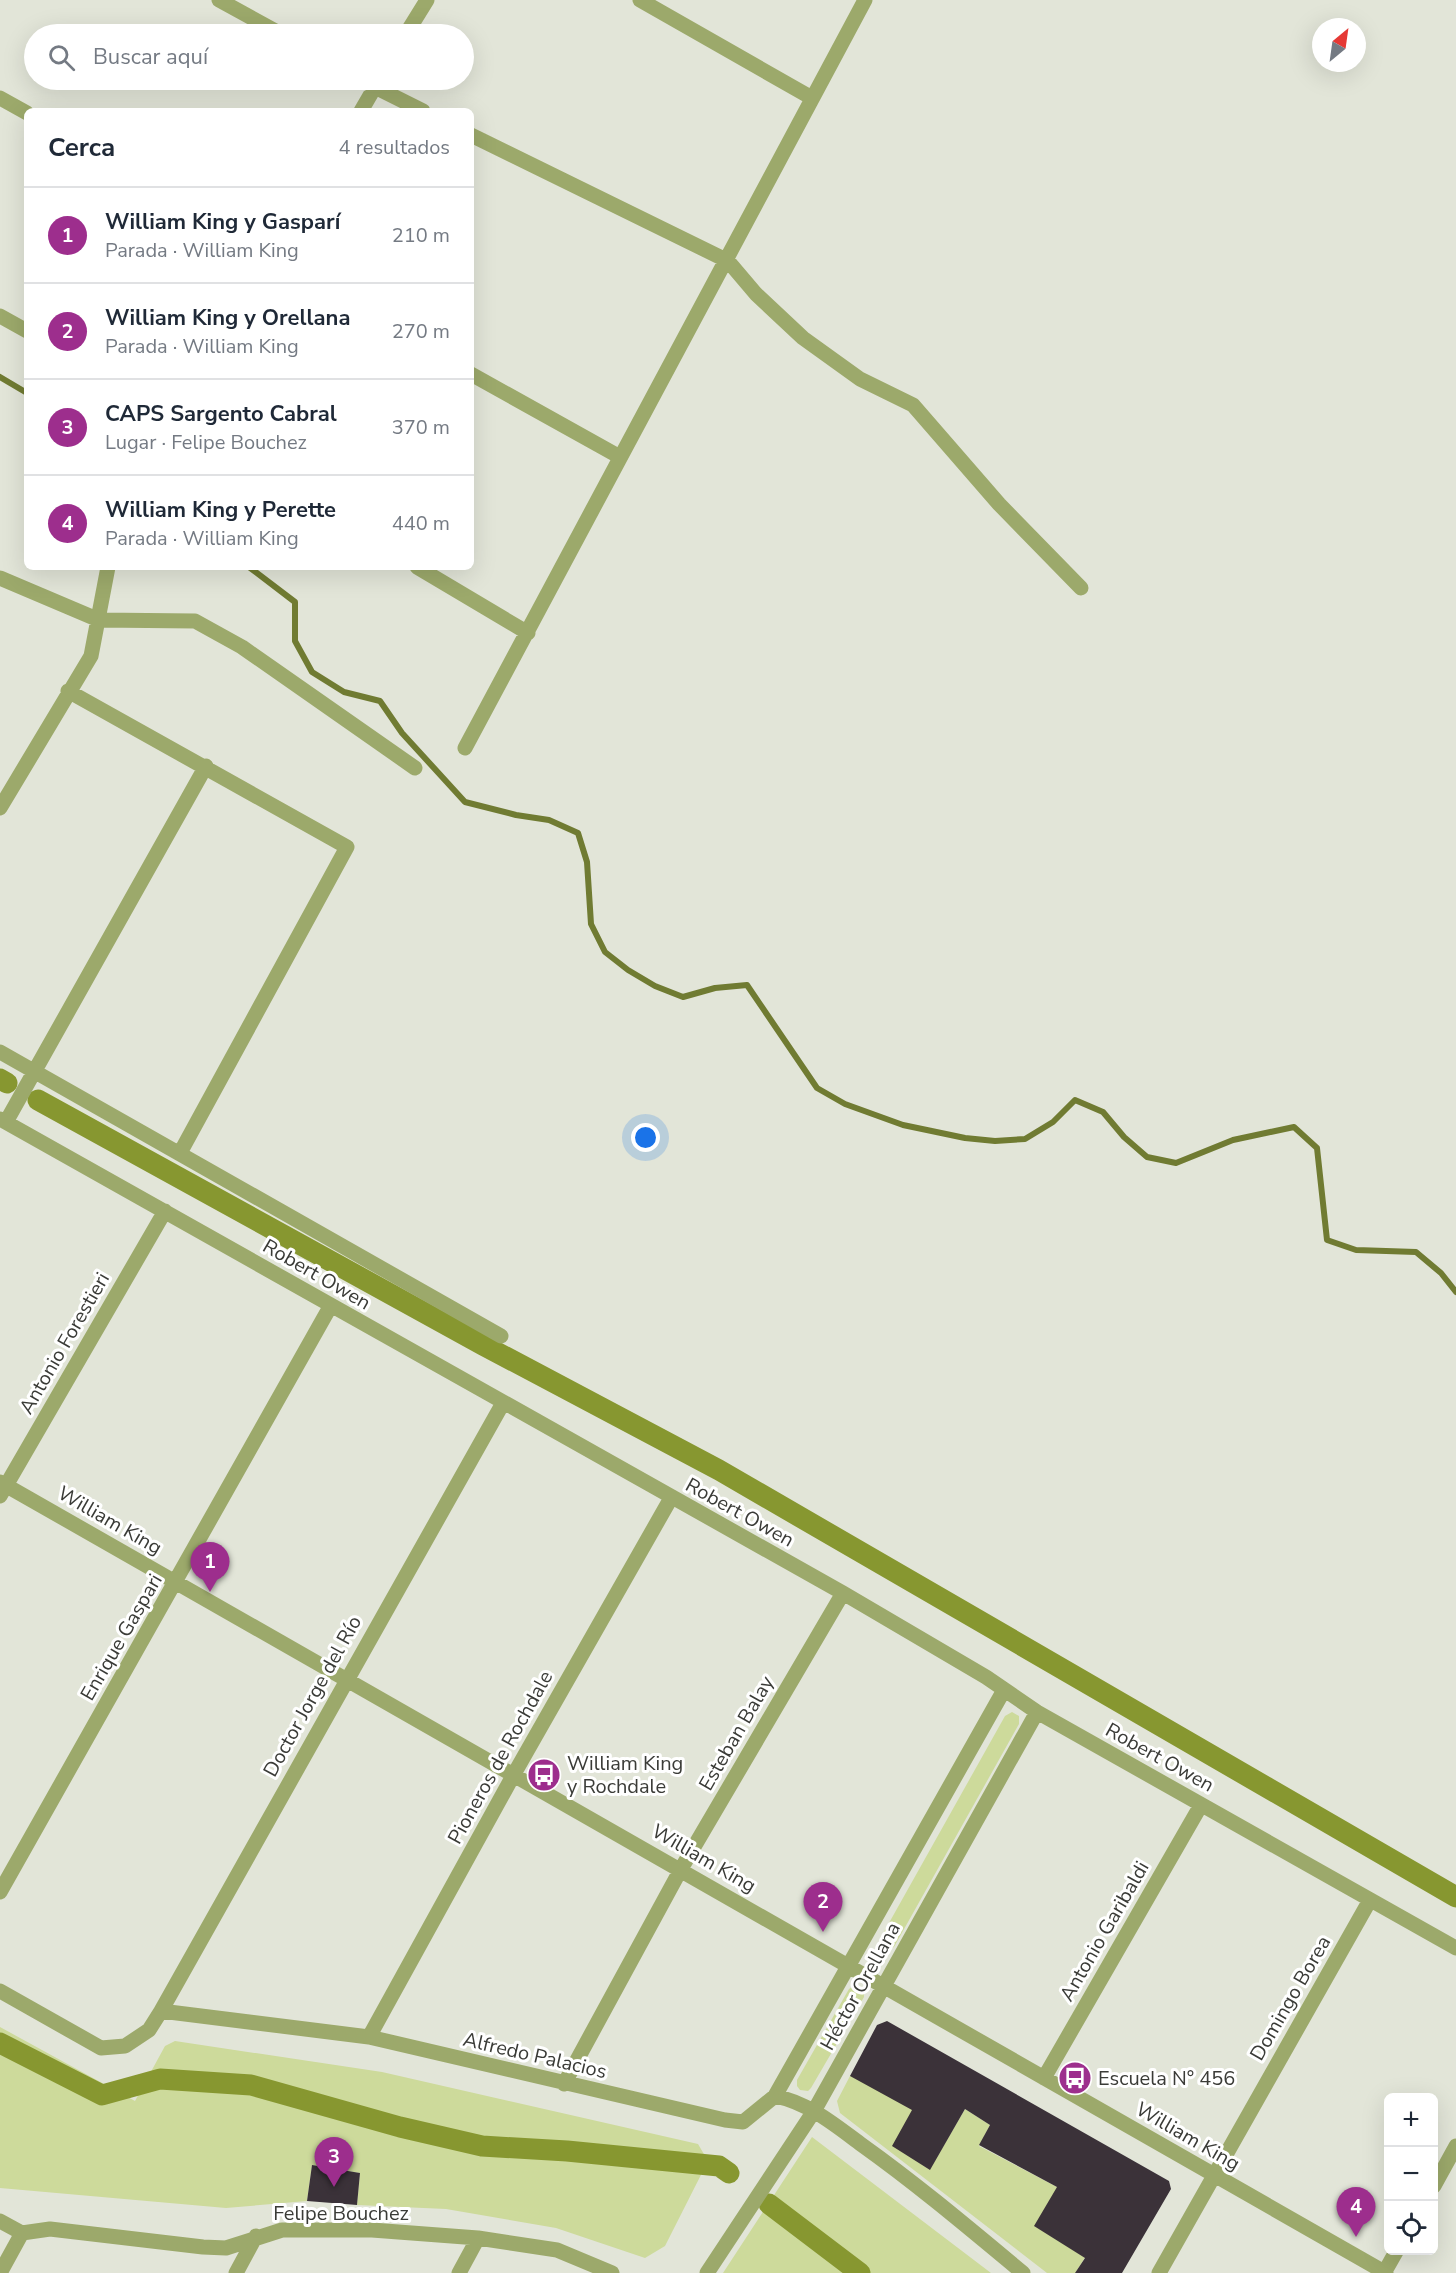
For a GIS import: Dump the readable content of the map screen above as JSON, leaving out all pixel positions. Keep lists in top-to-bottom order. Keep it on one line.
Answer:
{"streets":{"street":["Robert Owen","Antonio Forestieri","William King","Enrique Gaspari","Doctor Jorge del Río","Esteban Balay","Pioneros de Rochdale","Antonio Garibaldi","Héctor Orellana","Domingo Borea","Alfredo Palacios","Felipe Bouchez"]},"crossings":[["Robert Owen","Antonio Forestieri"],["Robert Owen","Enrique Gaspari"],["Robert Owen","Doctor Jorge del Río"],["Robert Owen","Esteban Balay"],["Robert Owen","Pioneros de Rochdale"],["Robert Owen","Antonio Garibaldi"],["Robert Owen","Héctor Orellana"],["Robert Owen","Domingo Borea"],["Antonio Forestieri","William King"],["William King","Enrique Gaspari"],["William King","Doctor Jorge del Río"],["William King","Esteban Balay"],["William King","Pioneros de Rochdale"],["William King","Antonio Garibaldi"],["William King","Héctor Orellana"],["William King","Domingo Borea"],["Doctor Jorge del Río","Alfredo Palacios"],["Esteban Balay","Alfredo Palacios"],["Pioneros de Rochdale","Alfredo Palacios"],["Héctor Orellana","Alfredo Palacios"]],"places":{"bus stop":["William King y Rochdale","Escuela N° 456"]},"north":"top right","page":{"search":"Buscar aquí","heading":["Cerca","4 resultados"],"list":[{"mark":"1","name":"William King y Gasparí","note":"Parada · William King","value":"210 m"},{"mark":"2","name":"William King y Orellana","note":"Parada · William King","value":"270 m"},{"mark":"3","name":"CAPS Sargento Cabral","note":"Lugar · Felipe Bouchez","value":"370 m"},{"mark":"4","name":"William King y Perette","note":"Parada · William King","value":"440 m"}],"pins":["1","2","3","4"],"map_buttons":["+","−"]}}
